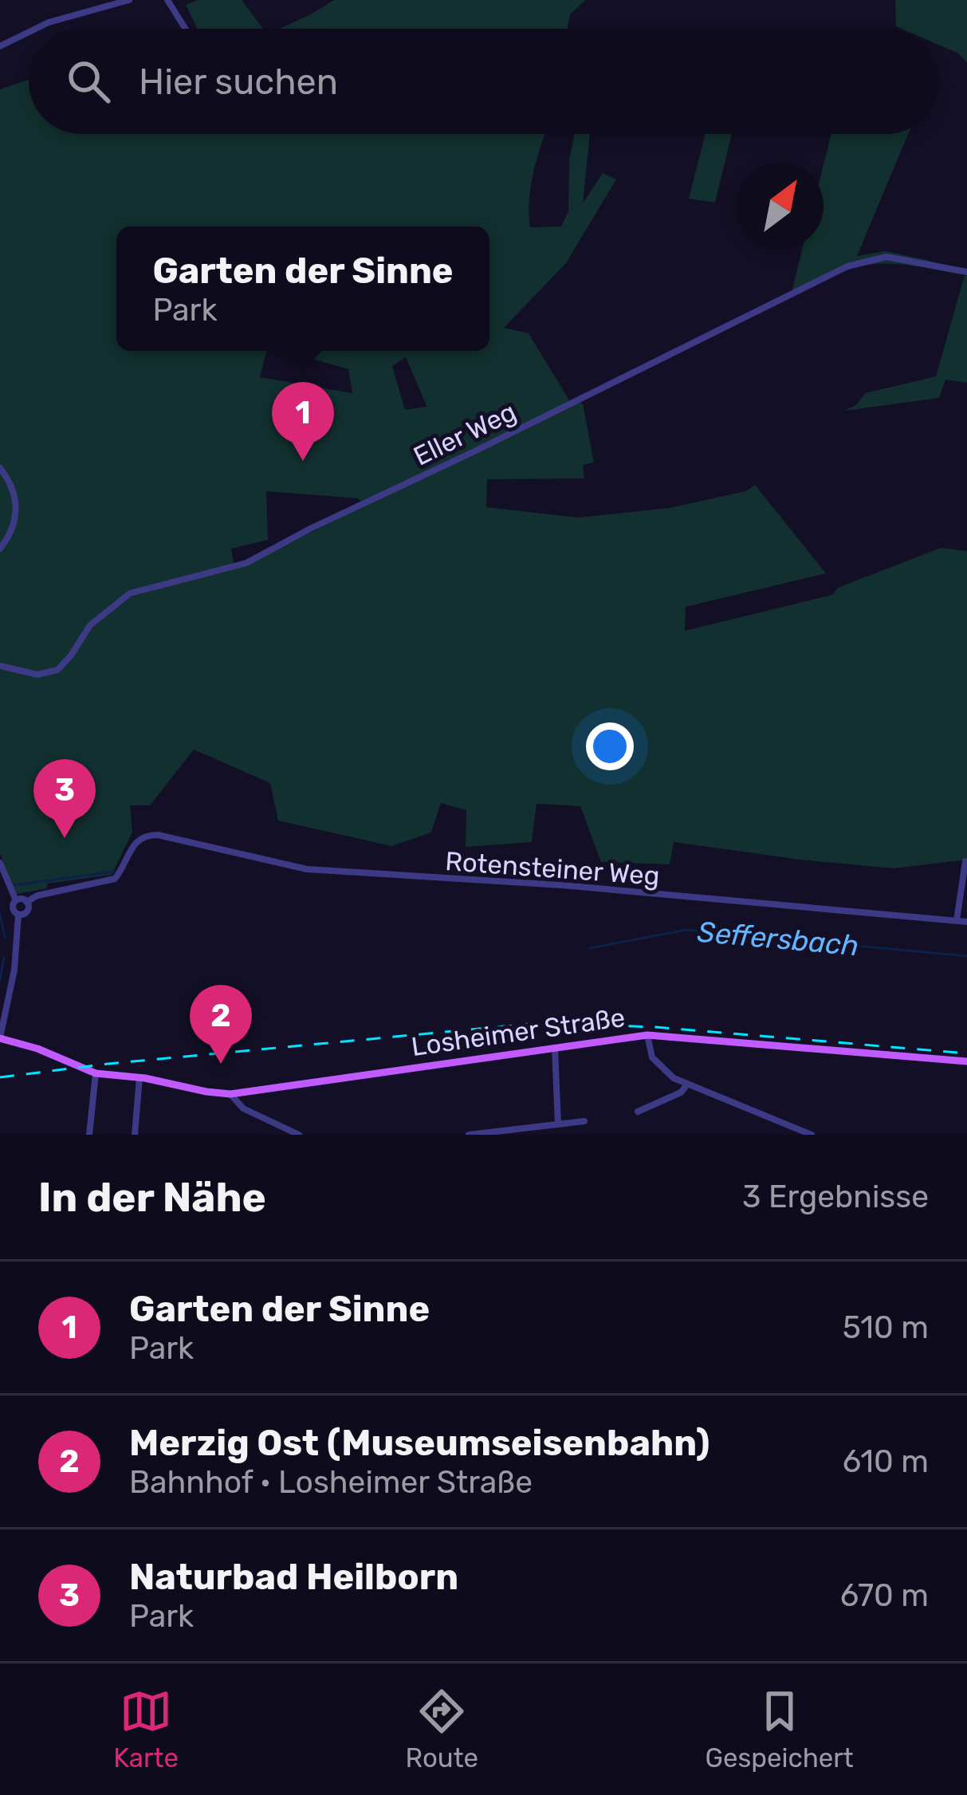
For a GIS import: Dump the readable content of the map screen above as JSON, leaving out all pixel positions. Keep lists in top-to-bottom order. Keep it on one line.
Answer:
{"streets":{"main road":["Losheimer Straße"],"street":["Eller Weg","Rotensteiner Weg"]},"water":["Seffersbach"],"north":"top right","page":{"search":"Hier suchen","popup":["Garten der Sinne","Park"],"pins":["1","3","2"],"heading":["In der Nähe","3 Ergebnisse"],"list":[{"mark":"1","name":"Garten der Sinne","note":"Park","value":"510 m"},{"mark":"2","name":"Merzig Ost (Museumseisenbahn)","note":"Bahnhof · Losheimer Straße","value":"610 m"},{"mark":"3","name":"Naturbad Heilborn","note":"Park","value":"670 m"}],"nav":["Karte","Route","Gespeichert"]}}
